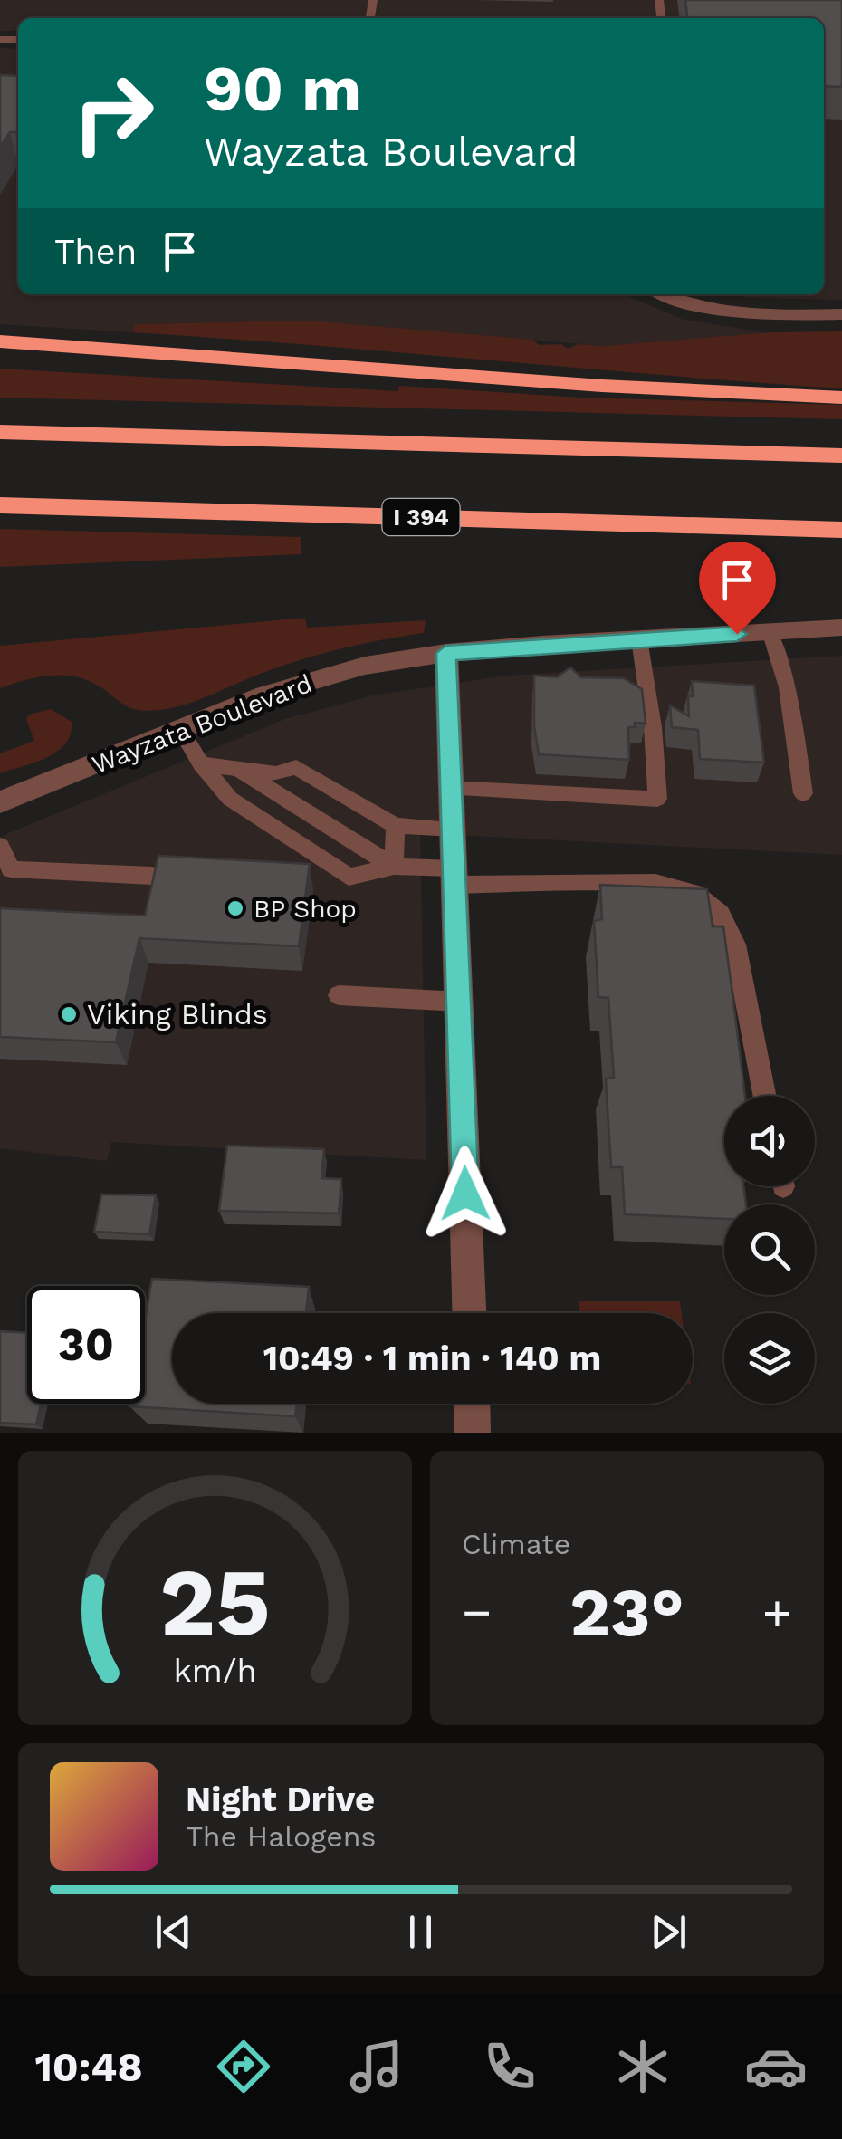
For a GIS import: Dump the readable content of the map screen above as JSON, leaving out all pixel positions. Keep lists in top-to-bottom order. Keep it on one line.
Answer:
{"streets":{"highway":["I 394"],"street":["Wayzata Boulevard"]},"places":["BP Shop","Viking Blinds"],"page":{"turn":["90 m","Wayzata Boulevard"],"then":"Then","limit":"30","trip":"10:49 · 1 min · 140 m","tile":"Climate","heat":["−","23°","+"],"song":["Night Drive","The Halogens"],"tabs":"10:48","gauge":["25","km/h"]}}
